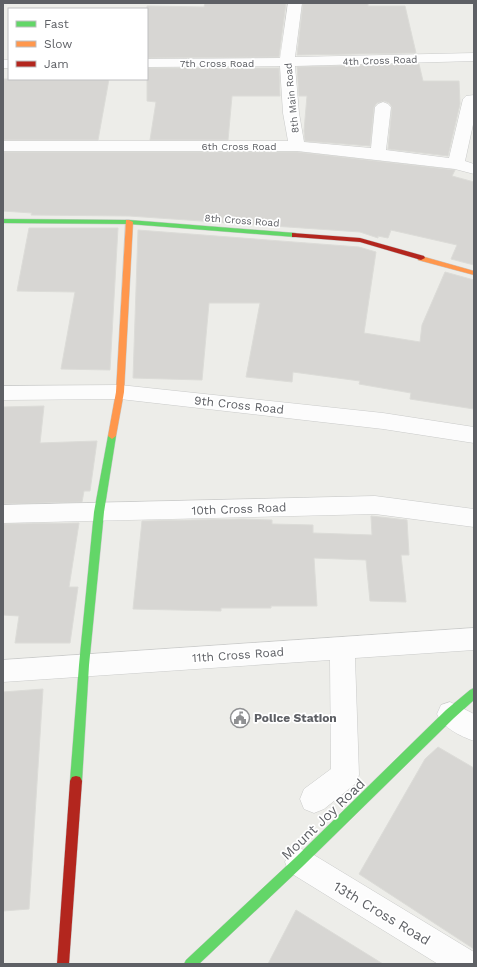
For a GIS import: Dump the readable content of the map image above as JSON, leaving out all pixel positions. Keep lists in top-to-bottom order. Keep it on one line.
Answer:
{"streets":{"street":["4th Cross Road","7th Cross Road","8th Main Road","6th Cross Road","8th Cross Road","9th Cross Road","10th Cross Road","11th Cross Road","Mount Joy Road","13th Cross Road"]},"crossings":[["4th Cross Road","7th Cross Road"],["4th Cross Road","8th Main Road"],["7th Cross Road","8th Main Road"],["8th Main Road","6th Cross Road"],["Mount Joy Road","13th Cross Road"]],"places":{"public building":["Police Station"]},"legend":["Fast","Slow","Jam"]}
